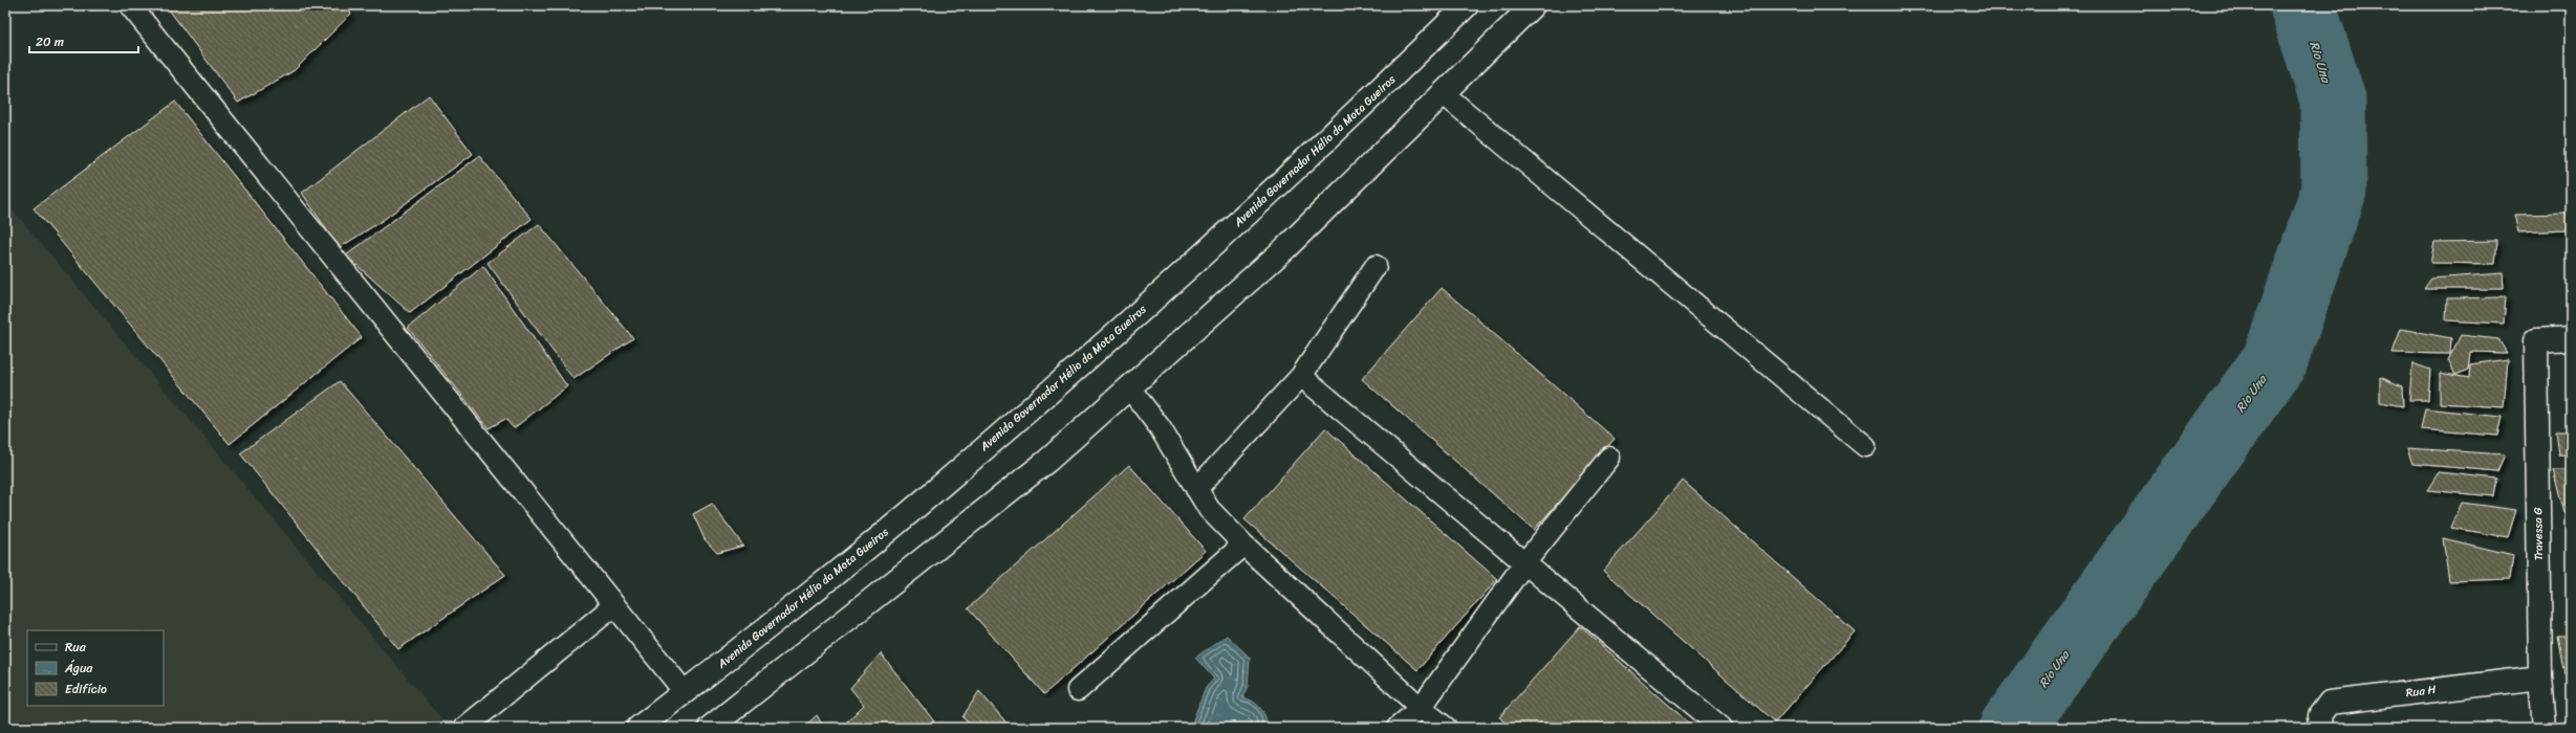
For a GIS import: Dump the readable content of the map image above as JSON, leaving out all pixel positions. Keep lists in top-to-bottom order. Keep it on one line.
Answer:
{"streets":{"main road":["Avenida Governador Hélio da Mota Gueiros","Travessa G","Rua H"]},"crossings":[["Travessa G","Rua H"]],"water":["Rio Una"],"legend":["Rua","Água","Edifício"],"scale_bar":"20 m"}
